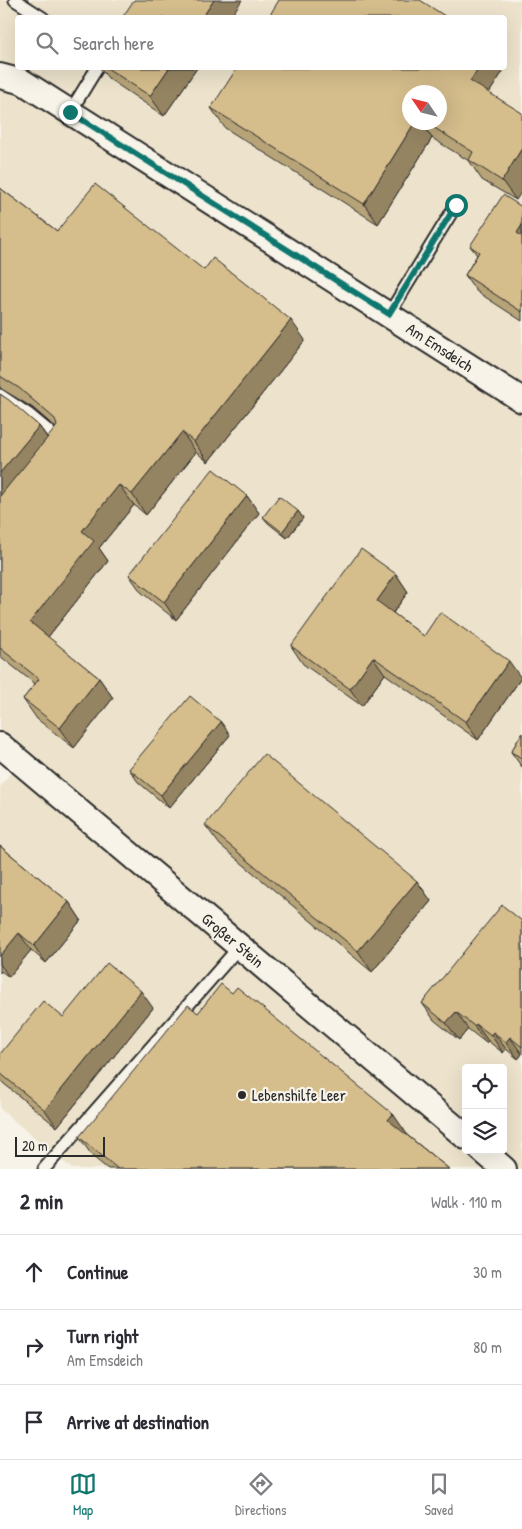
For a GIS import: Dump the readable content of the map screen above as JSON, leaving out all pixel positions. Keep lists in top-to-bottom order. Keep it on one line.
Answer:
{"streets":{"street":["Am Emsdeich","Großer Stein"]},"places":["Lebenshilfe Leer"],"scale_bar":"20 m","north":"top left","page":{"search":"Search here","scale":"20 m","heading":["2 min","Walk · 110 m"],"list":[["Continue","30 m"],["Turn right","Am Emsdeich","80 m"],"Arrive at destination"],"nav":["Map","Directions","Saved"]}}
